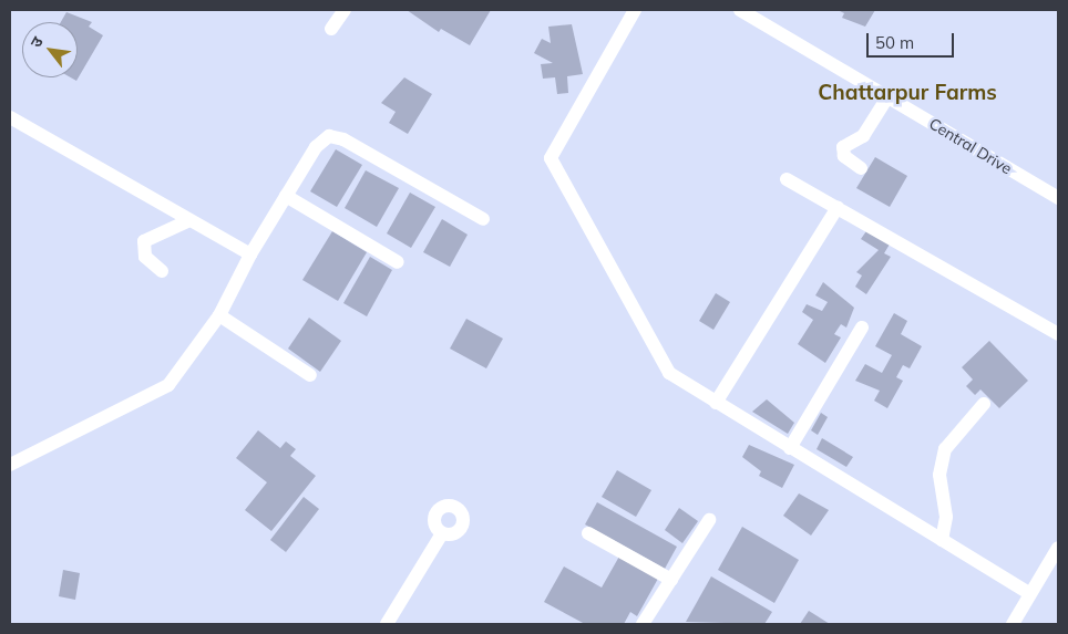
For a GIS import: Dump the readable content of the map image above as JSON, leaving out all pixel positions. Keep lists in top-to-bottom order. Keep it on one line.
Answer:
{"streets":{"street":["Central Drive"]},"districts":["Chattarpur Farms"],"scale_bar":"50 m","north":"top left"}
